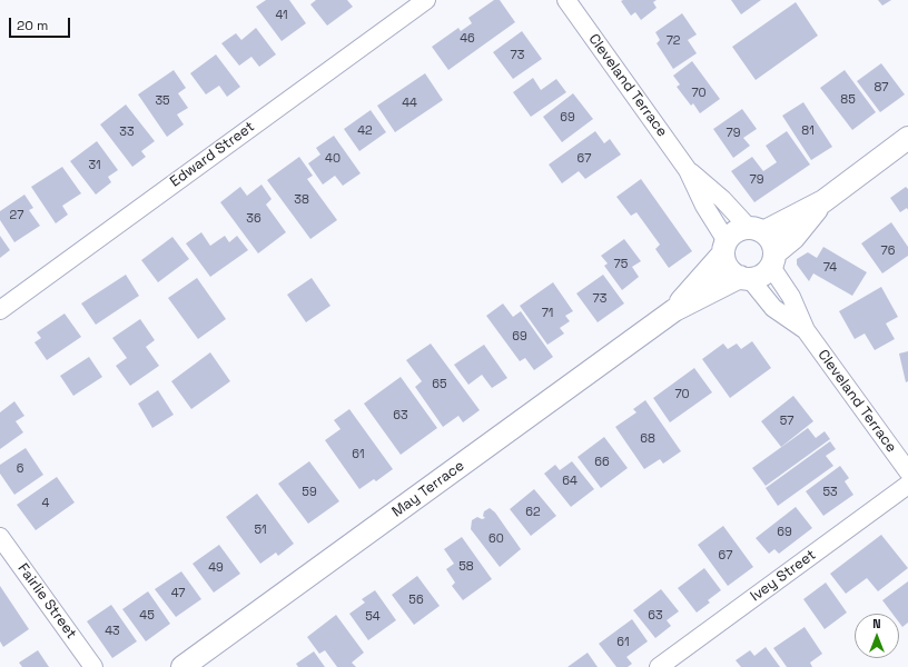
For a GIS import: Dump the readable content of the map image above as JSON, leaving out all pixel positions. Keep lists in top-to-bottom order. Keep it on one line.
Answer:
{"streets":{"street":["Cleveland Terrace","Edward Street","May Terrace","Ivey Street","Fairlie Street"]},"crossings":[["Cleveland Terrace","May Terrace"]],"house_numbers":["41","46","72","73","87","70","85","35","44","69","42","81","33","79","40","67","31","79","38","27","36","76","75","74","73","71","69","65","70","63","57","68","61","66","6","64","59","53","4","62","51","69","60","67","58","49","47","56","45","63","54","43","61"],"scale_bar":"20 m","north":"top"}
